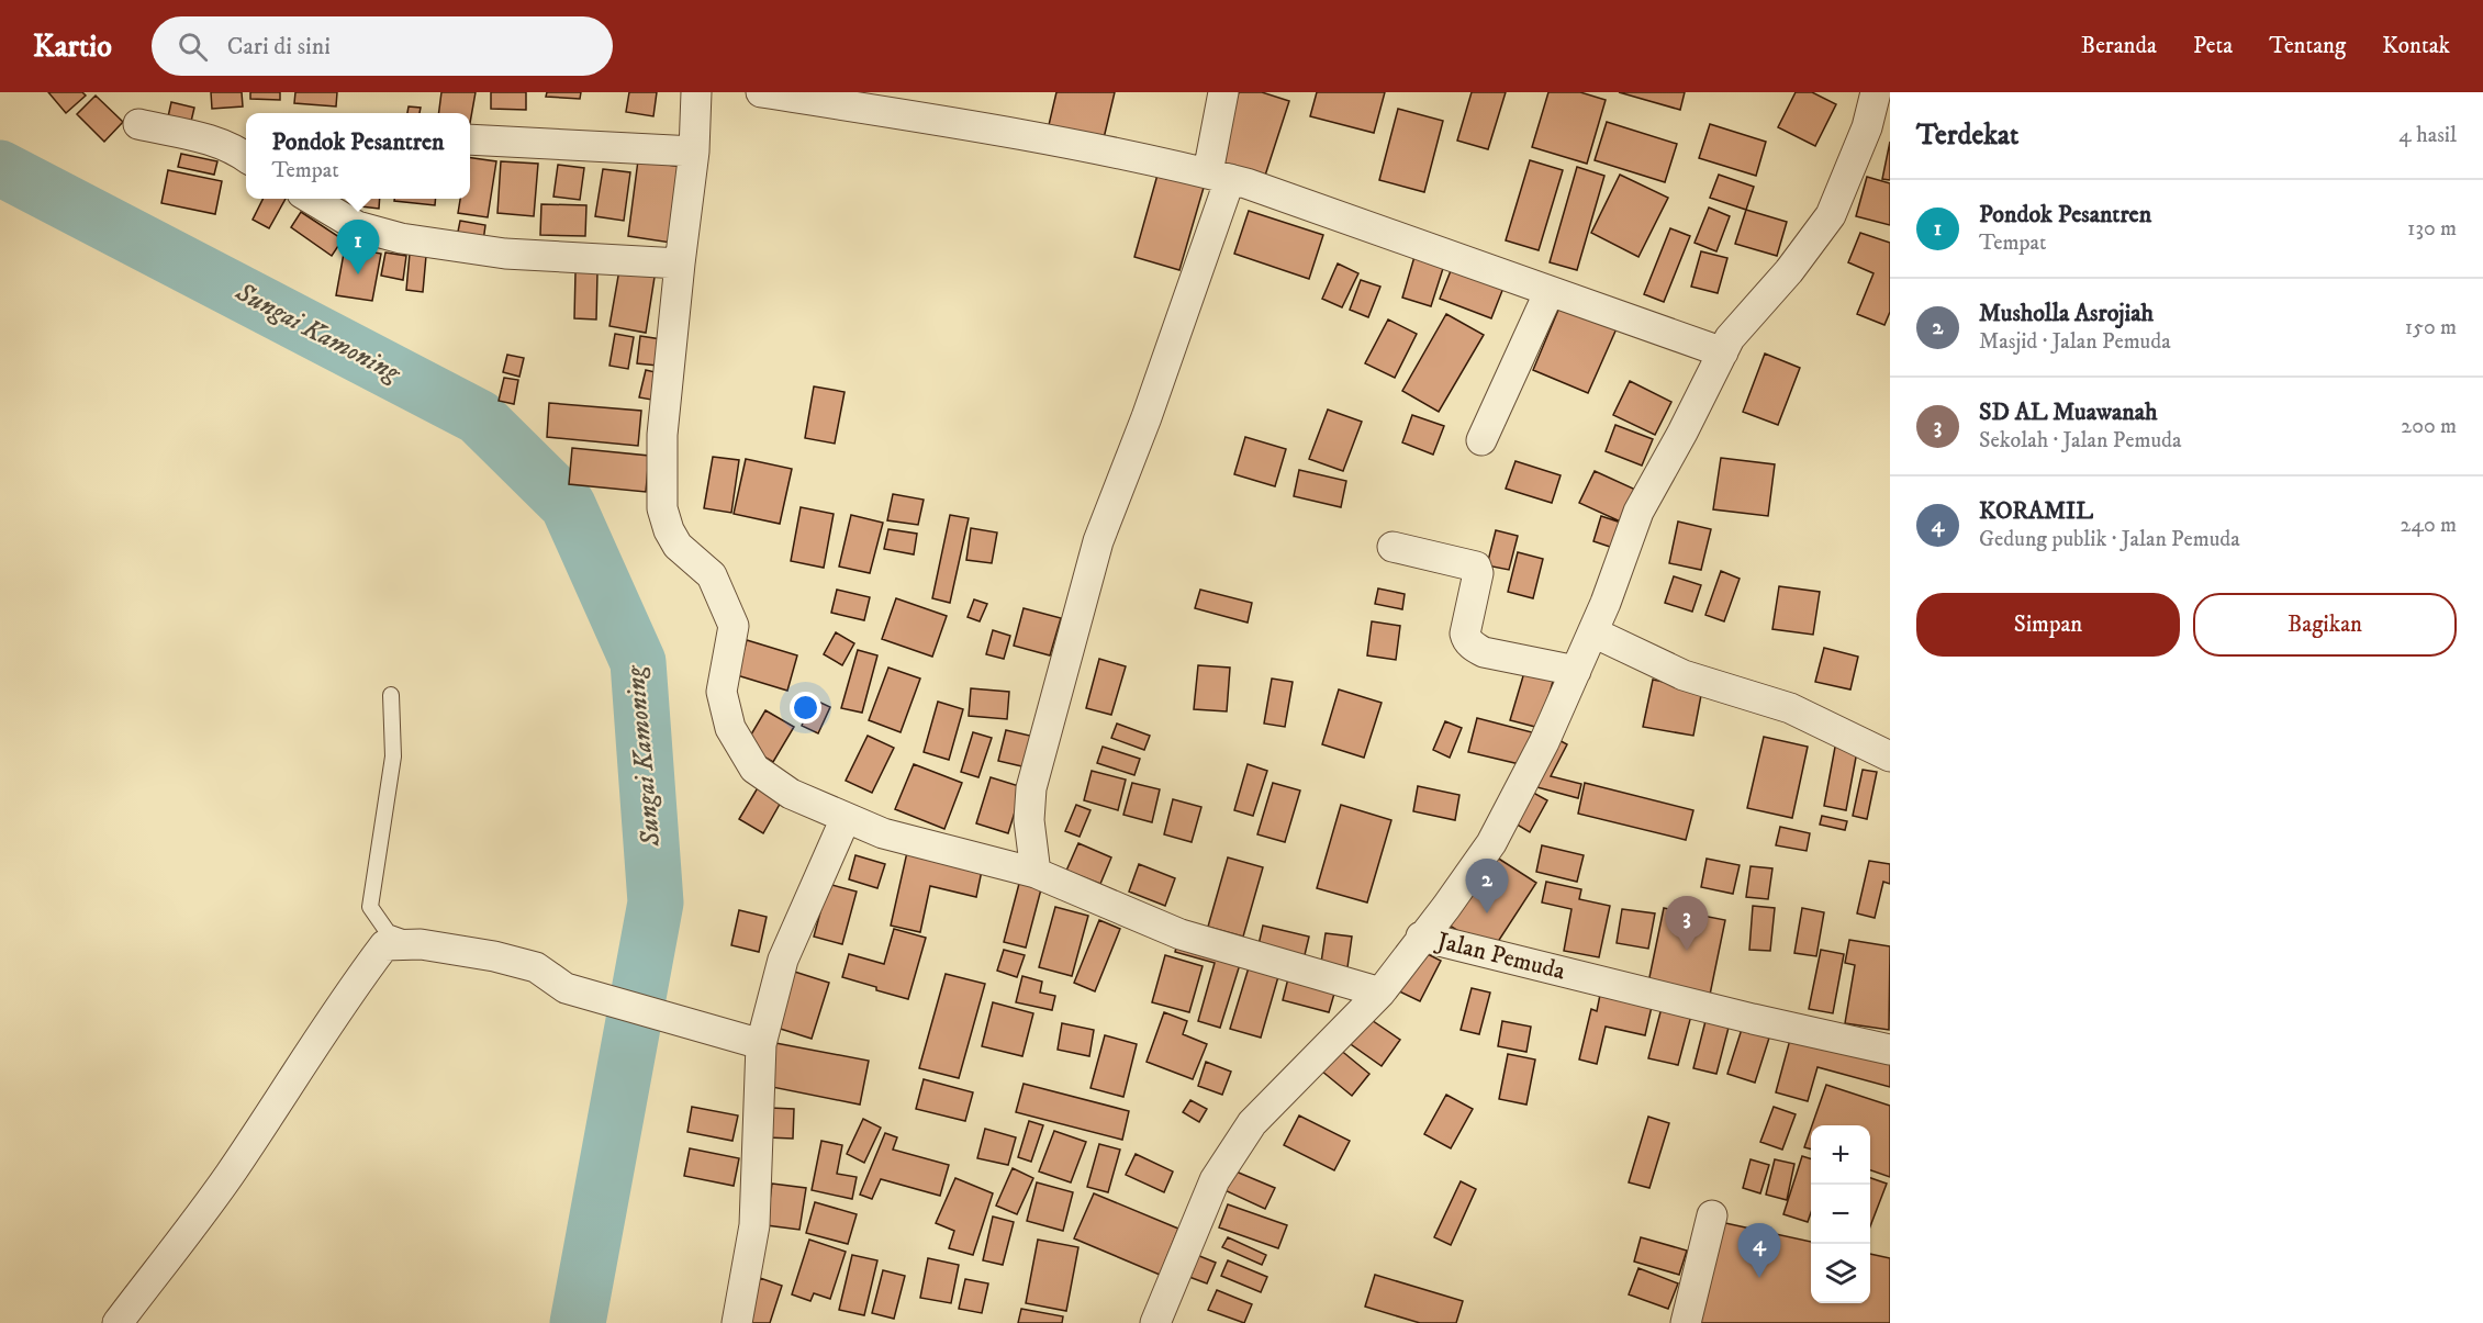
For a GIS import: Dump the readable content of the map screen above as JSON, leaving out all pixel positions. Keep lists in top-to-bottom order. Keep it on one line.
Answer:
{"streets":{"street":["Jalan Pemuda"]},"water":["Sungai Kamoning"],"page":{"header":"Kartio","search":"Cari di sini","nav":["Beranda","Peta","Tentang","Kontak"],"heading":["Terdekat","4 hasil"],"popup":["Pondok Pesantren","Tempat"],"list":[{"mark":"1","name":"Pondok Pesantren","note":"Tempat","value":"130 m"},{"mark":"2","name":"Musholla Asrojiah","note":"Masjid · Jalan Pemuda","value":"150 m"},{"mark":"3","name":"SD AL Muawanah","note":"Sekolah · Jalan Pemuda","value":"200 m"},{"mark":"4","name":"KORAMIL","note":"Gedung publik · Jalan Pemuda","value":"240 m"}],"pins":["1","2","3","4"],"buttons":["Simpan","Bagikan"],"map_buttons":["+","−"]}}
